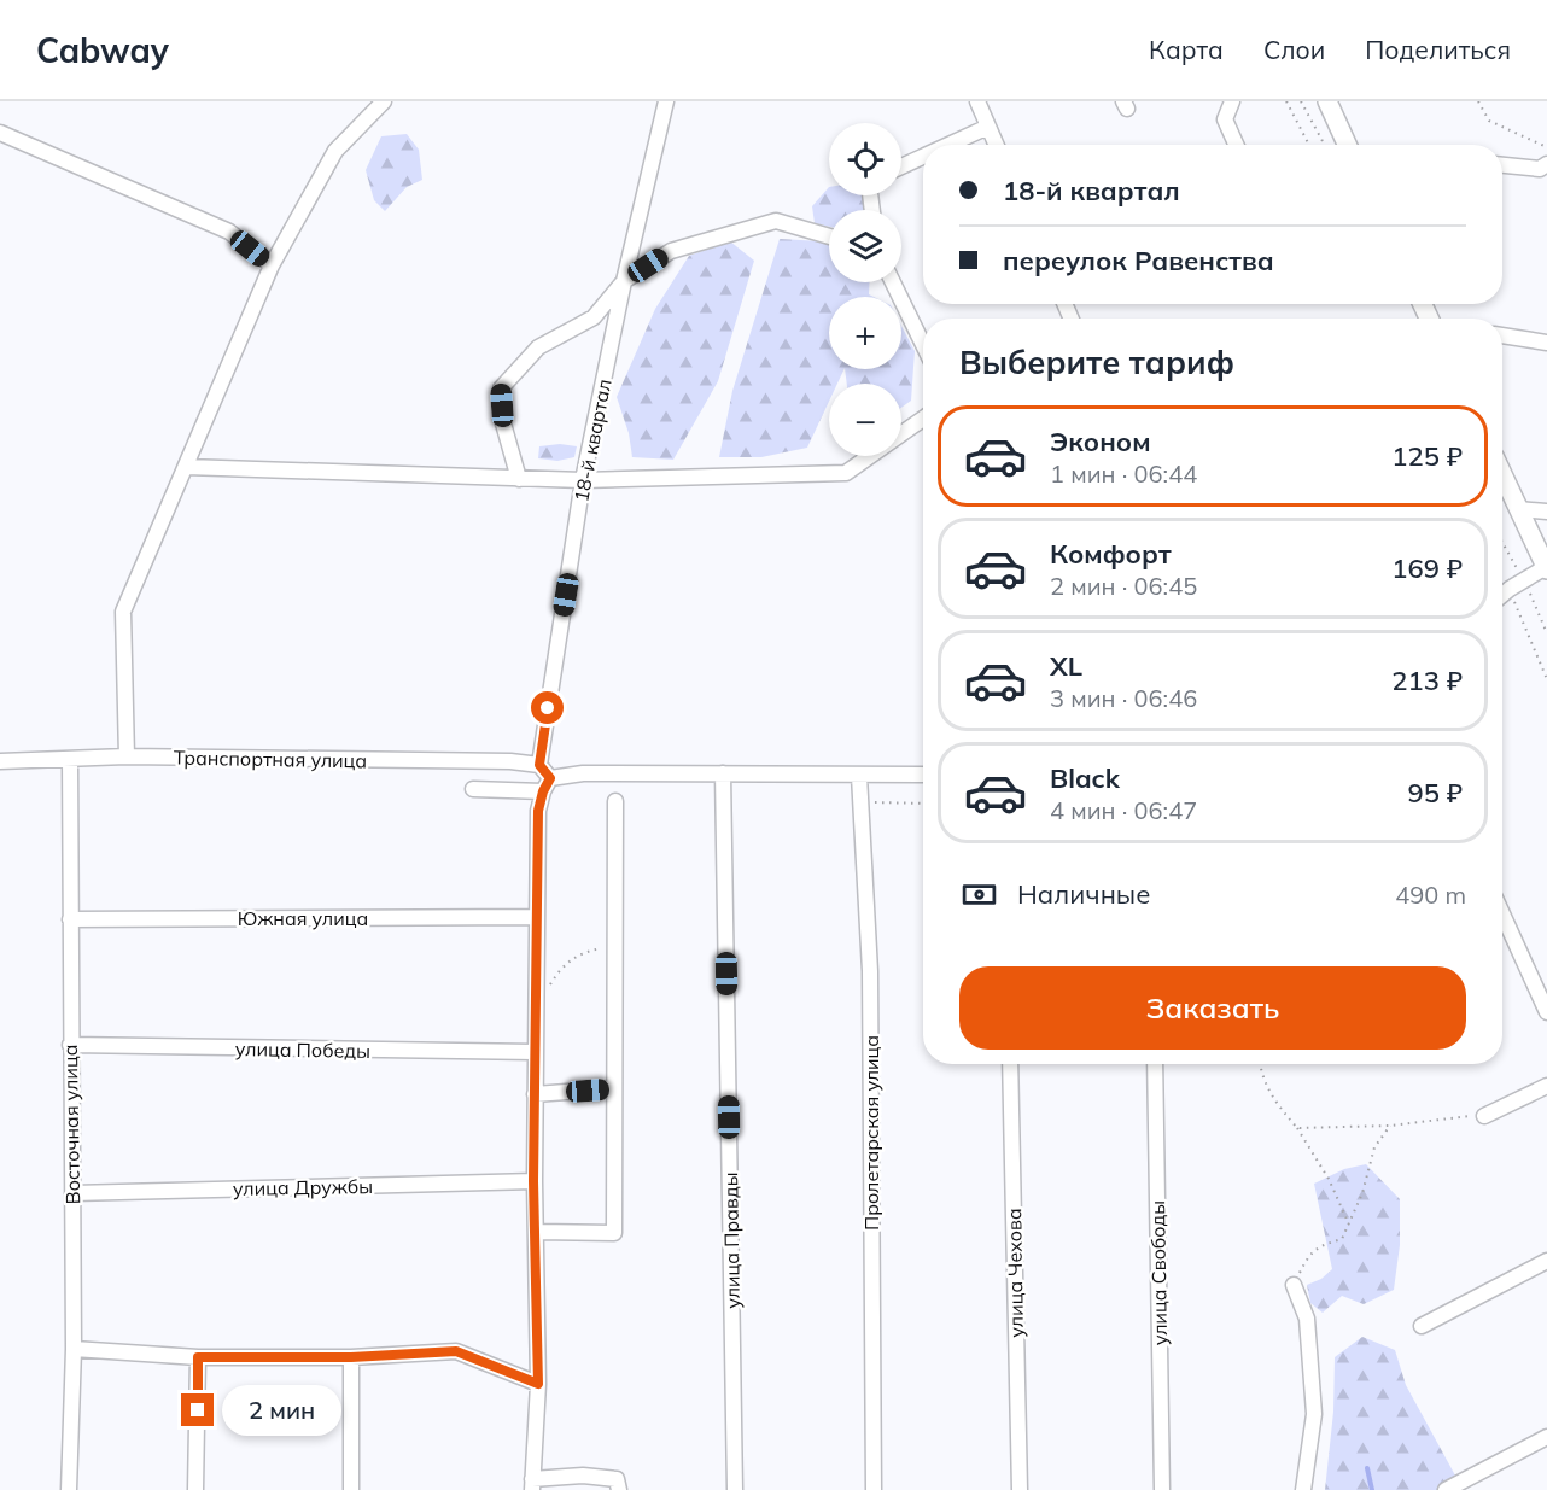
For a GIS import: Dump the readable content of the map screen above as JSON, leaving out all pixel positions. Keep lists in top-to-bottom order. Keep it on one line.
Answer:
{"streets":{"street":["18-й квартал","Транспортная улица","Южная улица","улица Победы","Восточная улица","Пролетарская улица","улица Дружбы","улица Правды","улица Чехова","улица Свободы"]},"crossings":[["18-й квартал","Транспортная улица"],["Транспортная улица","Восточная улица"],["Южная улица","Восточная улица"],["улица Победы","Восточная улица"],["Восточная улица","улица Дружбы"]],"page":{"header":"Cabway","nav":["Карта","Слои","Поделиться"],"map_buttons":["+","−"],"banner":["18-й квартал","переулок Равенства"],"heading":"Выберите тариф","list":[{"name":"Эконом","note":"1 мин · 06:44","value":"125 ₽"},{"name":"Комфорт","note":"2 мин · 06:45","value":"169 ₽"},{"name":"XL","note":"3 мин · 06:46","value":"213 ₽"},{"name":"Black","note":"4 мин · 06:47","value":"95 ₽"}],"pay":["Наличные","490 m"],"buttons":"Заказать","bubble":"2 мин"}}
